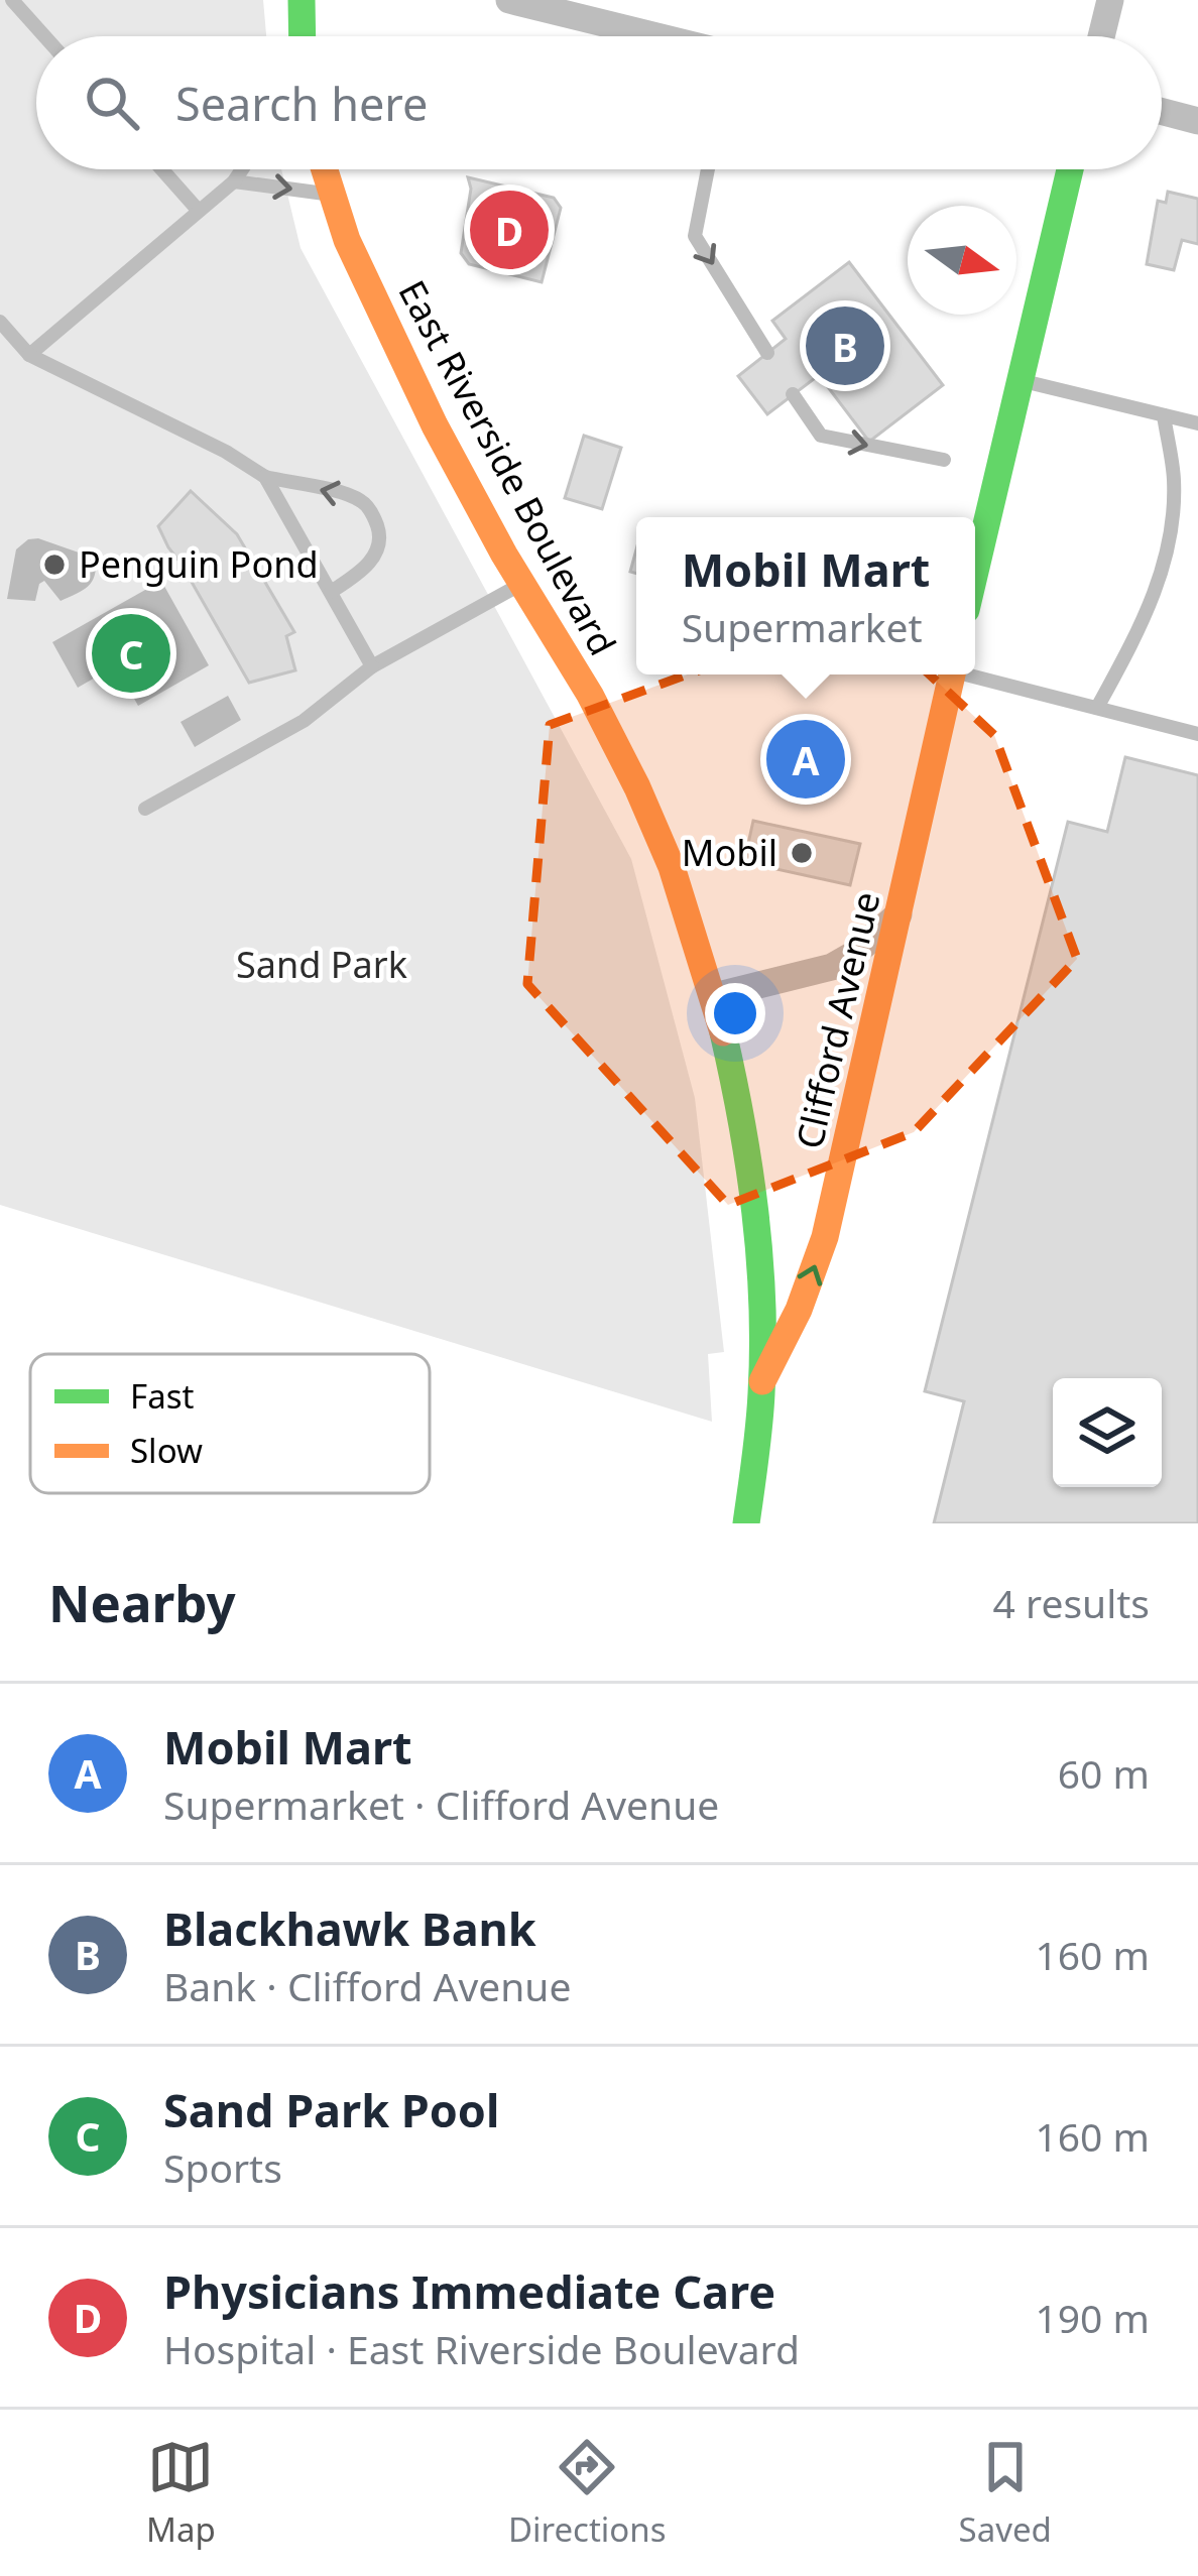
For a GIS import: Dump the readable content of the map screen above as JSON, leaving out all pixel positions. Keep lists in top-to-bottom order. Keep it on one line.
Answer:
{"streets":{"main road":["East Riverside Boulevard","Clifford Avenue"]},"crossings":[["East Riverside Boulevard","Clifford Avenue"]],"one_way":["Clifford Avenue"],"parks":["Sand Park"],"places":["Penguin Pond","Mobil"],"legend":["Fast","Slow"],"north":"right","page":{"search":"Search here","pins":["D","B","C","A"],"popup":["Mobil Mart","Supermarket"],"heading":["Nearby","4 results"],"list":[{"mark":"A","name":"Mobil Mart","note":"Supermarket · Clifford Avenue","value":"60 m"},{"mark":"B","name":"Blackhawk Bank","note":"Bank · Clifford Avenue","value":"160 m"},{"mark":"C","name":"Sand Park Pool","note":"Sports","value":"160 m"},{"mark":"D","name":"Physicians Immediate Care","note":"Hospital · East Riverside Boulevard","value":"190 m"}],"nav":["Map","Directions","Saved"]}}
